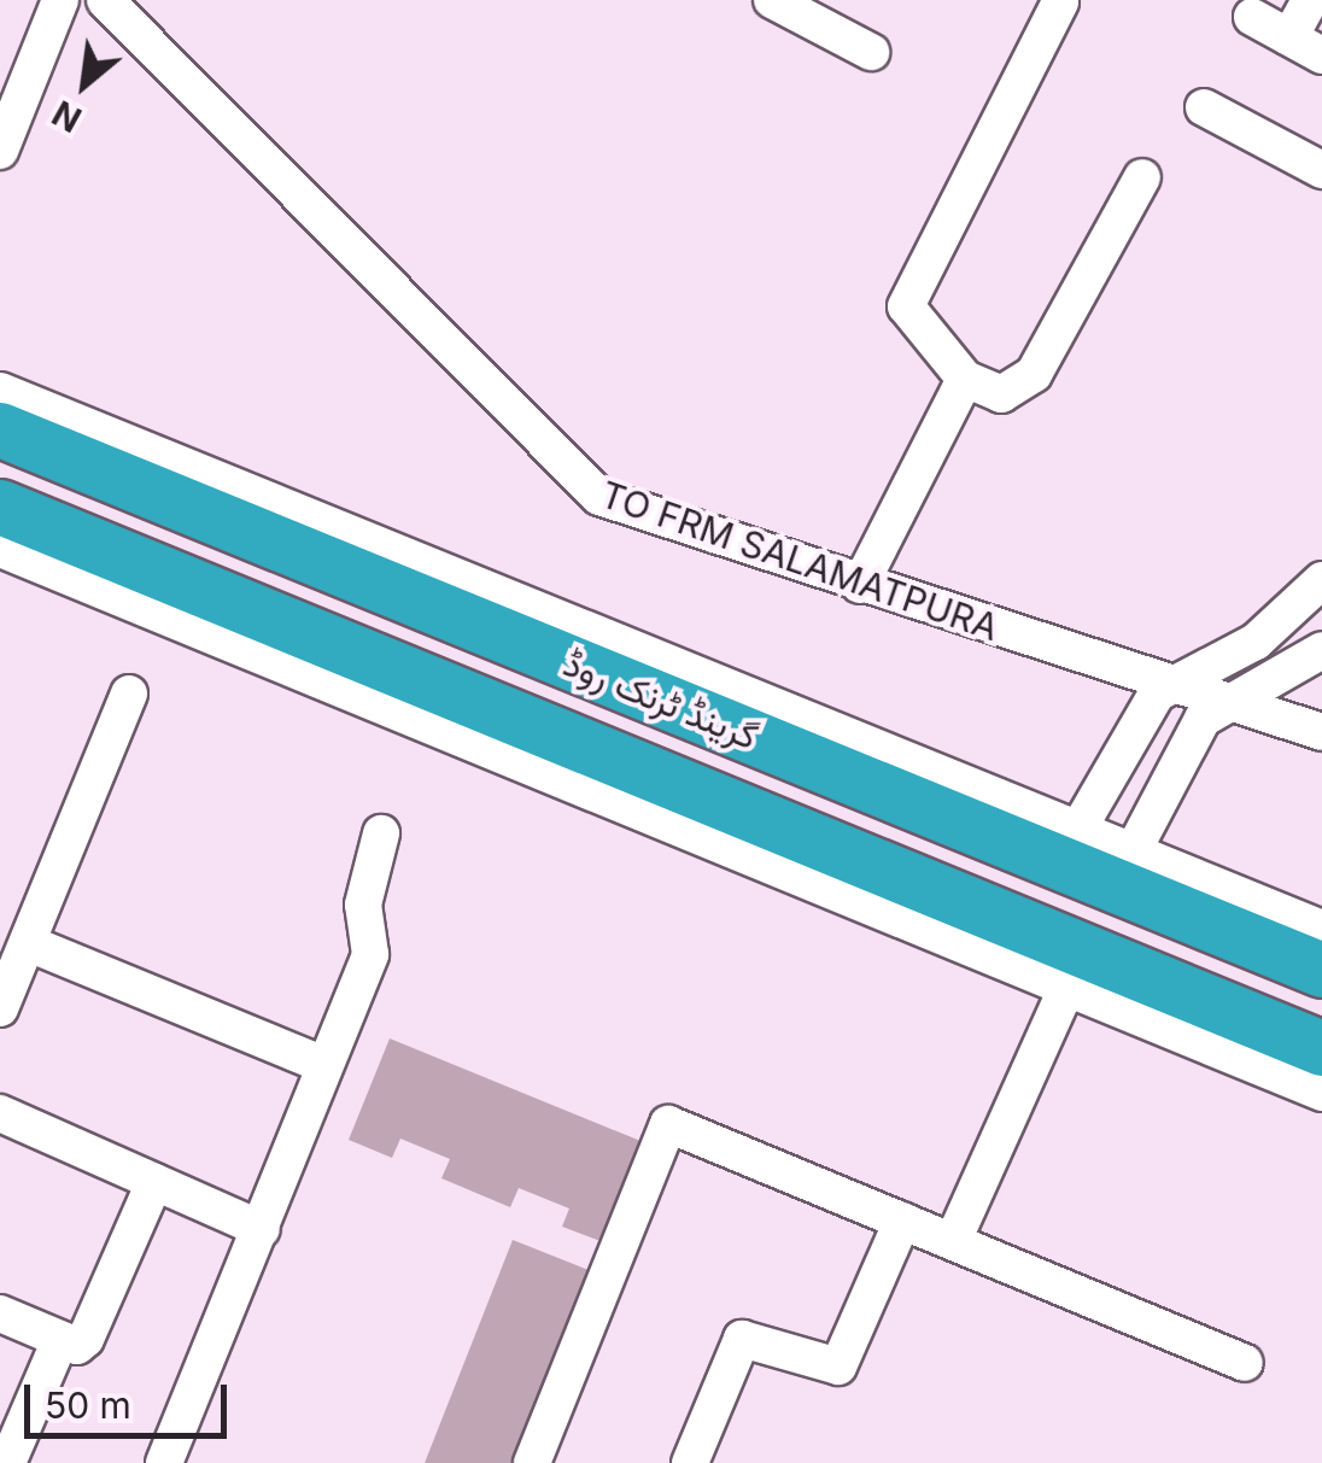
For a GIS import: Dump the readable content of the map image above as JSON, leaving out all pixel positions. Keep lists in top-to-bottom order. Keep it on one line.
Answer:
{"streets":{"highway":["گرینڈ ٹرنک روڈ"],"street":["TO FRM SALAMATPURA"]},"scale_bar":"50 m","north":"bottom left"}
